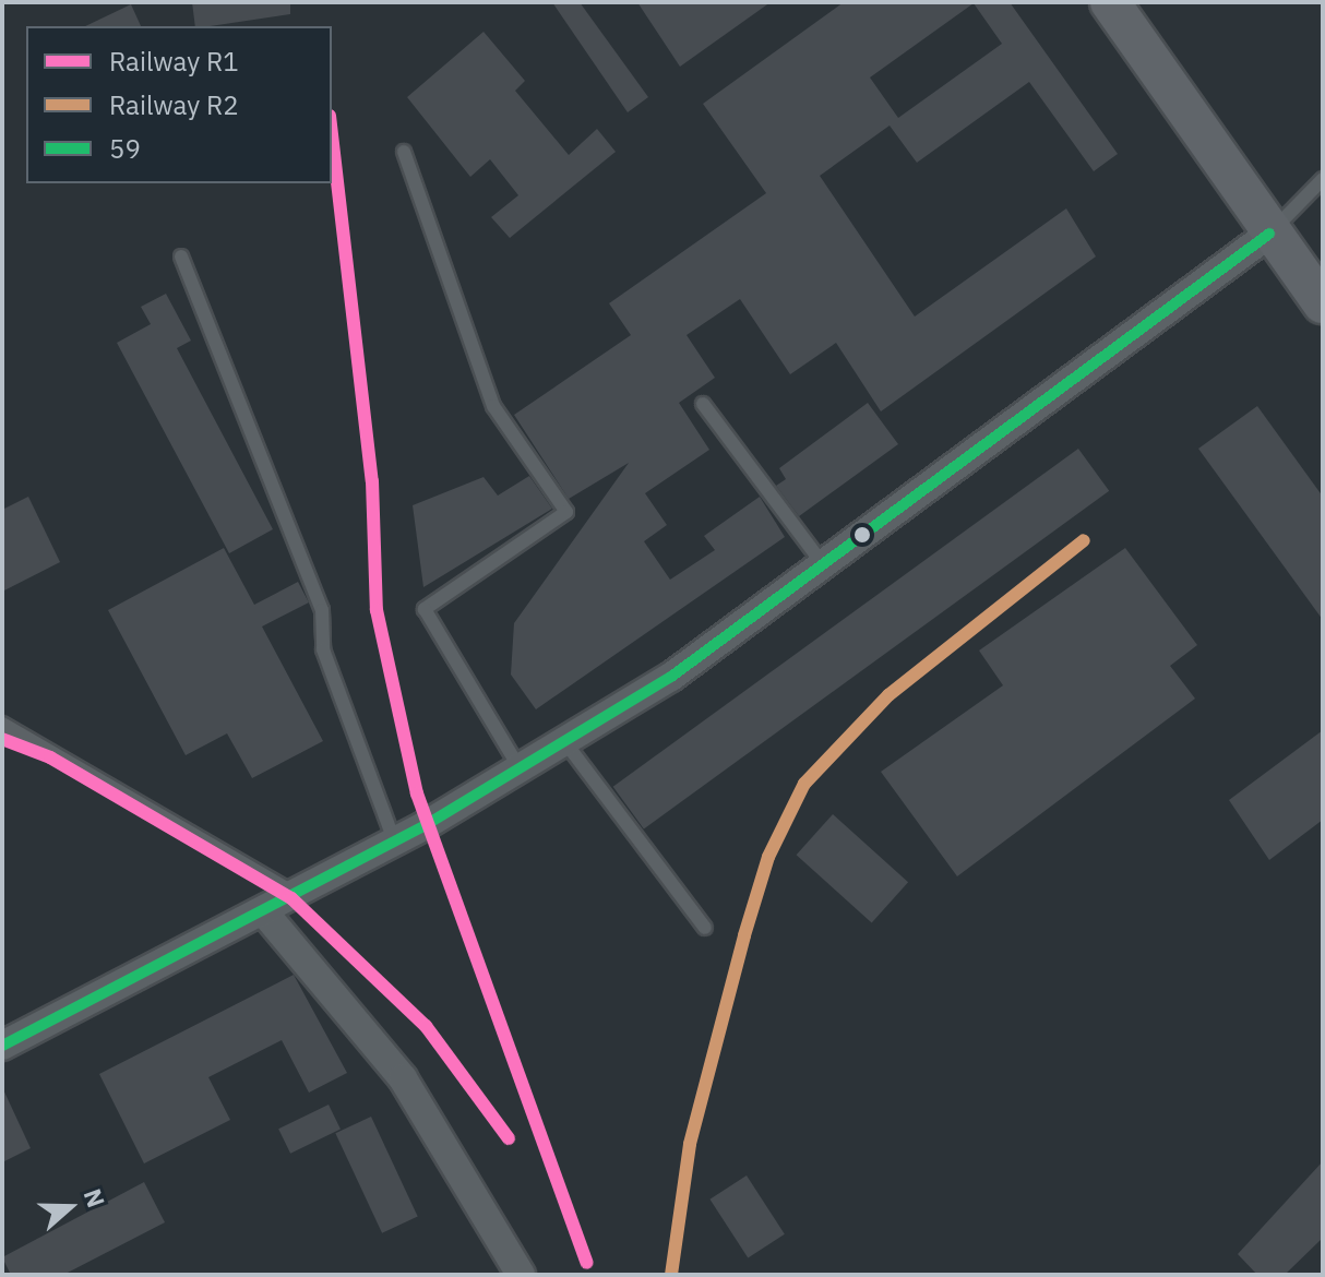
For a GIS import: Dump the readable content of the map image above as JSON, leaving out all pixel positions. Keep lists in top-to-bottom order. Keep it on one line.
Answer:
{"lines":["rail line R1","transit line 59","rail line R2"],"legend":["Railway R1","Railway R2","59"],"north":"right"}
